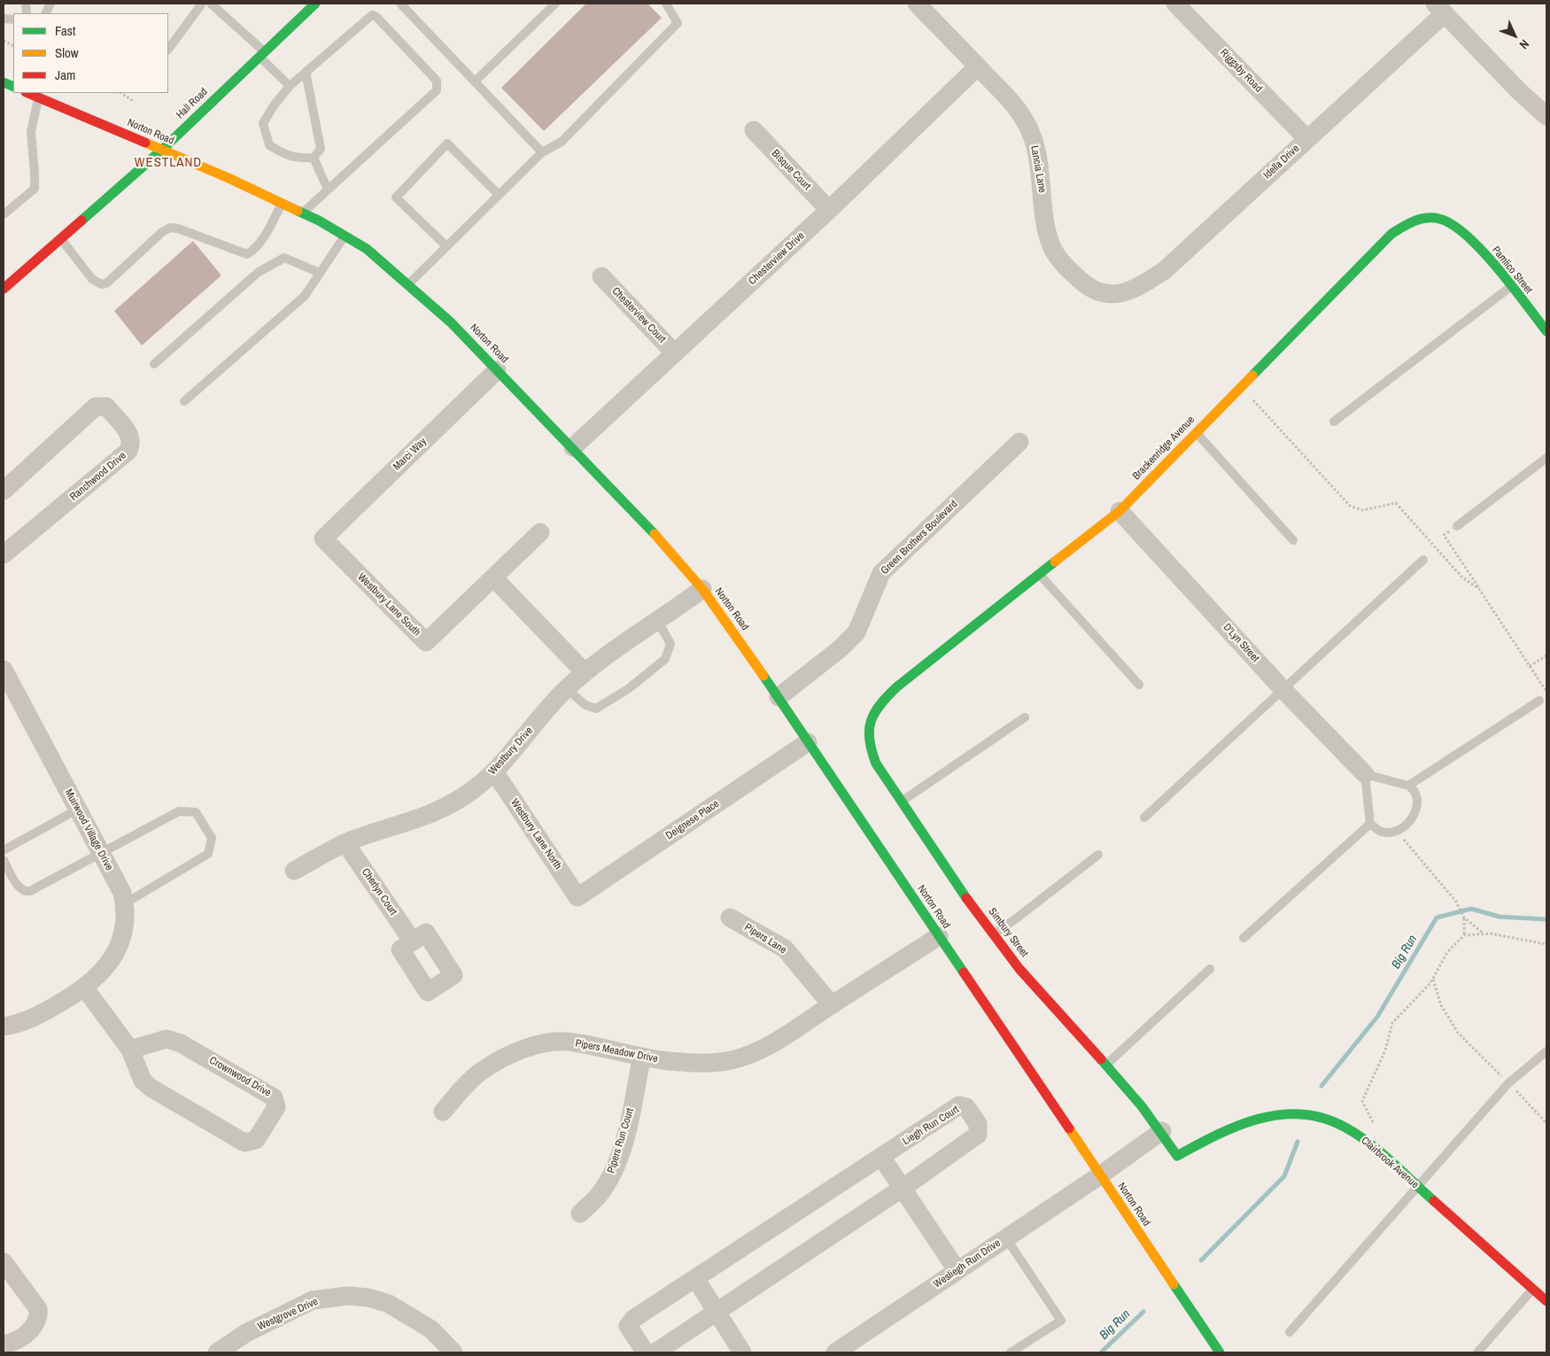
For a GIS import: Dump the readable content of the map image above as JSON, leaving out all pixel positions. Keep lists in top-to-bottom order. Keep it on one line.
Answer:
{"streets":{"street":["Riggsby Road","Hall Road","Norton Road","Idella Drive","Lancia Lane","Bisque Court","Chesterview Drive","Pamlico Street","Chesterview Court","Brackenridge Avenue","Marci Way","Ranchwood Drive","Green Brothers Boulevard","Westbury Lane South","D'Lyn Street","Westbury Drive","Deignese Place","Muirwood Village Drive","Westbury Lane North","Cherlyn Court","Simbury Street","Pipers Lane","Pipers Meadow Drive","Crownwood Drive","Liegh Run Court","Pipers Run Court","Clairbrook Avenue","Wesliegh Run Drive","Westgrove Drive"]},"crossings":[["Riggsby Road","Idella Drive"],["Hall Road","Norton Road"],["Norton Road","Chesterview Drive"],["Norton Road","Marci Way"],["Norton Road","Green Brothers Boulevard"],["Norton Road","Westbury Drive"],["Norton Road","Deignese Place"],["Norton Road","Pipers Meadow Drive"],["Norton Road","Wesliegh Run Drive"],["Idella Drive","Lancia Lane"],["Lancia Lane","Chesterview Drive"],["Bisque Court","Chesterview Drive"],["Chesterview Drive","Chesterview Court"],["Pamlico Street","Brackenridge Avenue"],["Brackenridge Avenue","D'Lyn Street"],["Brackenridge Avenue","Simbury Street"],["Marci Way","Westbury Lane South"],["Westbury Drive","Westbury Lane North"],["Westbury Drive","Cherlyn Court"],["Deignese Place","Westbury Lane North"],["Muirwood Village Drive","Crownwood Drive"],["Simbury Street","Clairbrook Avenue"],["Pipers Lane","Pipers Meadow Drive"],["Pipers Meadow Drive","Pipers Run Court"]],"districts":["WESTLAND"],"water":["Big Run"],"legend":["Fast","Slow","Jam"],"north":"bottom right"}
